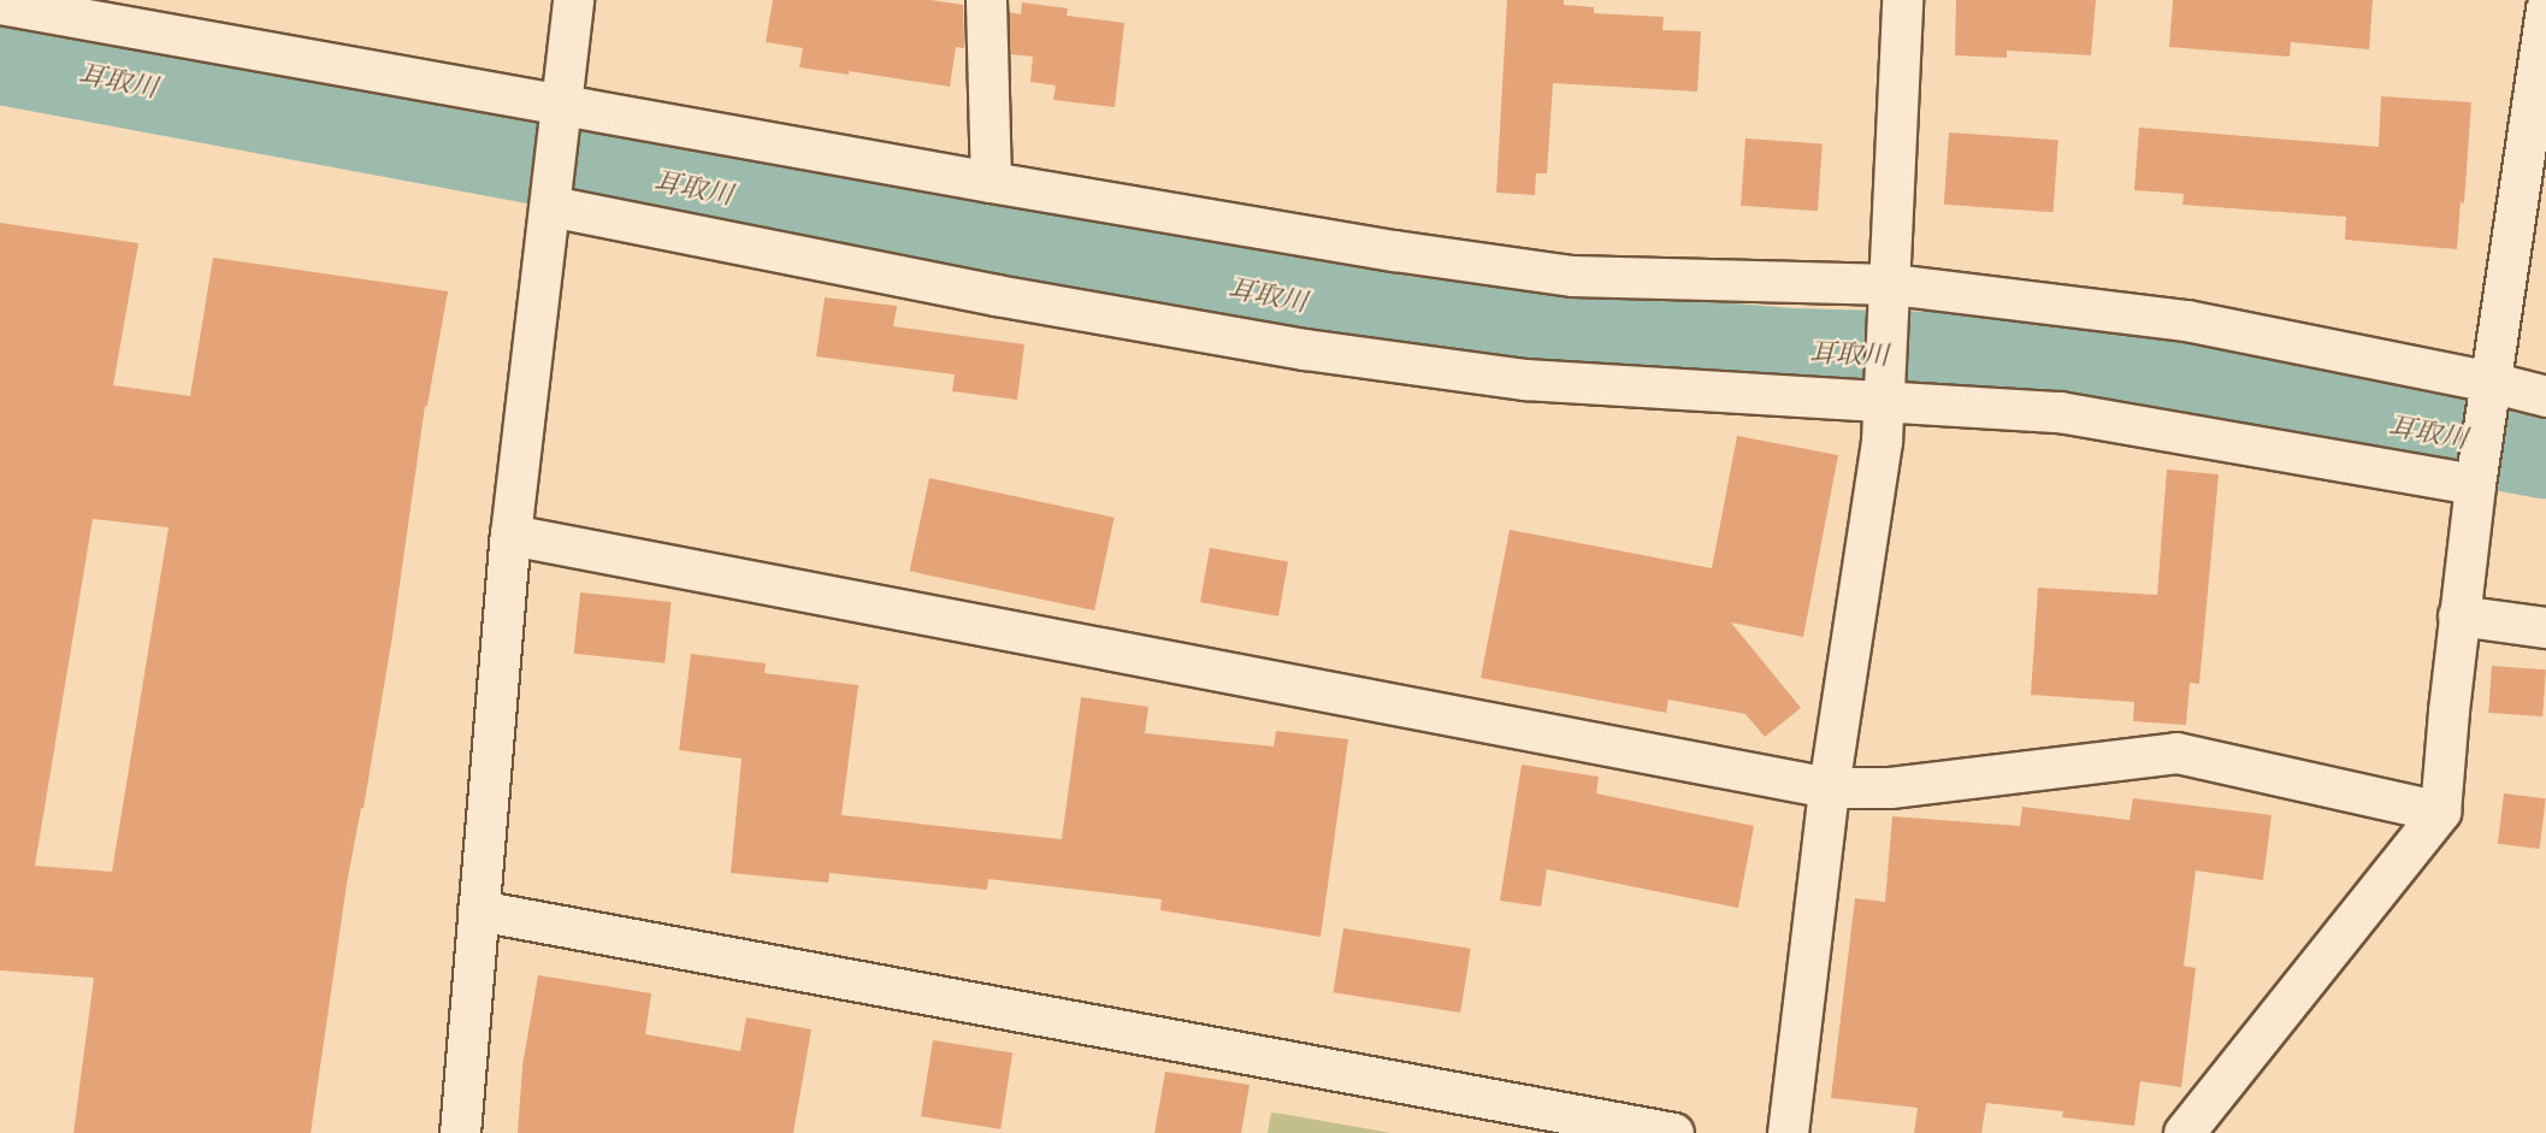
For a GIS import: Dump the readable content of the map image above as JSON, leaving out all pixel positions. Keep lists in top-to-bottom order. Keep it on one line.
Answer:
{"water":["耳取川"]}
